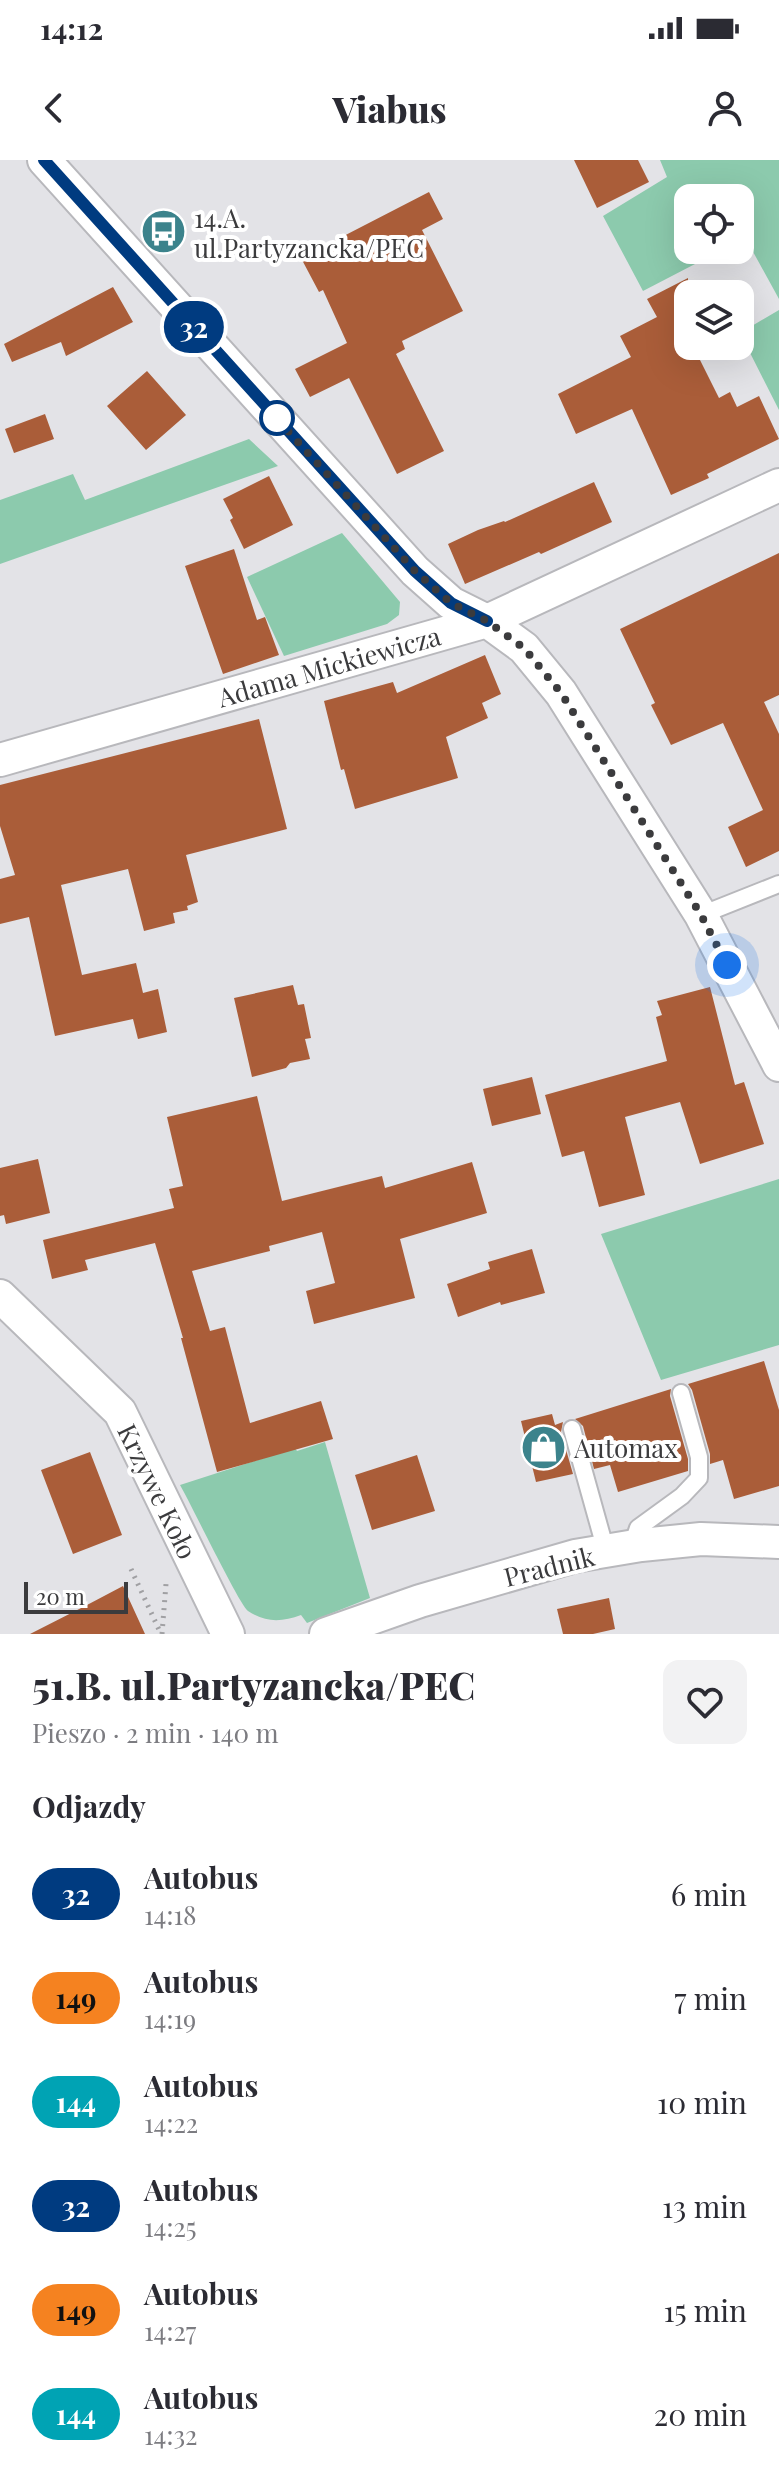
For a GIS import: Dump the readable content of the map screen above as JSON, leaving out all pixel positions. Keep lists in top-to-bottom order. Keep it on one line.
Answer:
{"streets":{"street":["Adama Mickiewicza","Krzywe Koło","Pradnik"]},"places":{"bus stop":["14.A. ul.Partyzancka/PEC"],"shop":["Automax"]},"lines":["bus line 32"],"scale_bar":"20 m","page":{"status":"14:12","header":"Viabus","on_map":"32","scale":"20 m","heading":[["51.B. ul.Partyzancka/PEC","Pieszo · 2 min · 140 m"],"Odjazdy"],"list":[{"mark":"32","name":"Autobus","note":"14:18","value":"6 min"},{"mark":"149","name":"Autobus","note":"14:19","value":"7 min"},{"mark":"144","name":"Autobus","note":"14:22","value":"10 min"},{"mark":"32","name":"Autobus","note":"14:25","value":"13 min"},{"mark":"149","name":"Autobus","note":"14:27","value":"15 min"},{"mark":"144","name":"Autobus","note":"14:32","value":"20 min"}]}}
